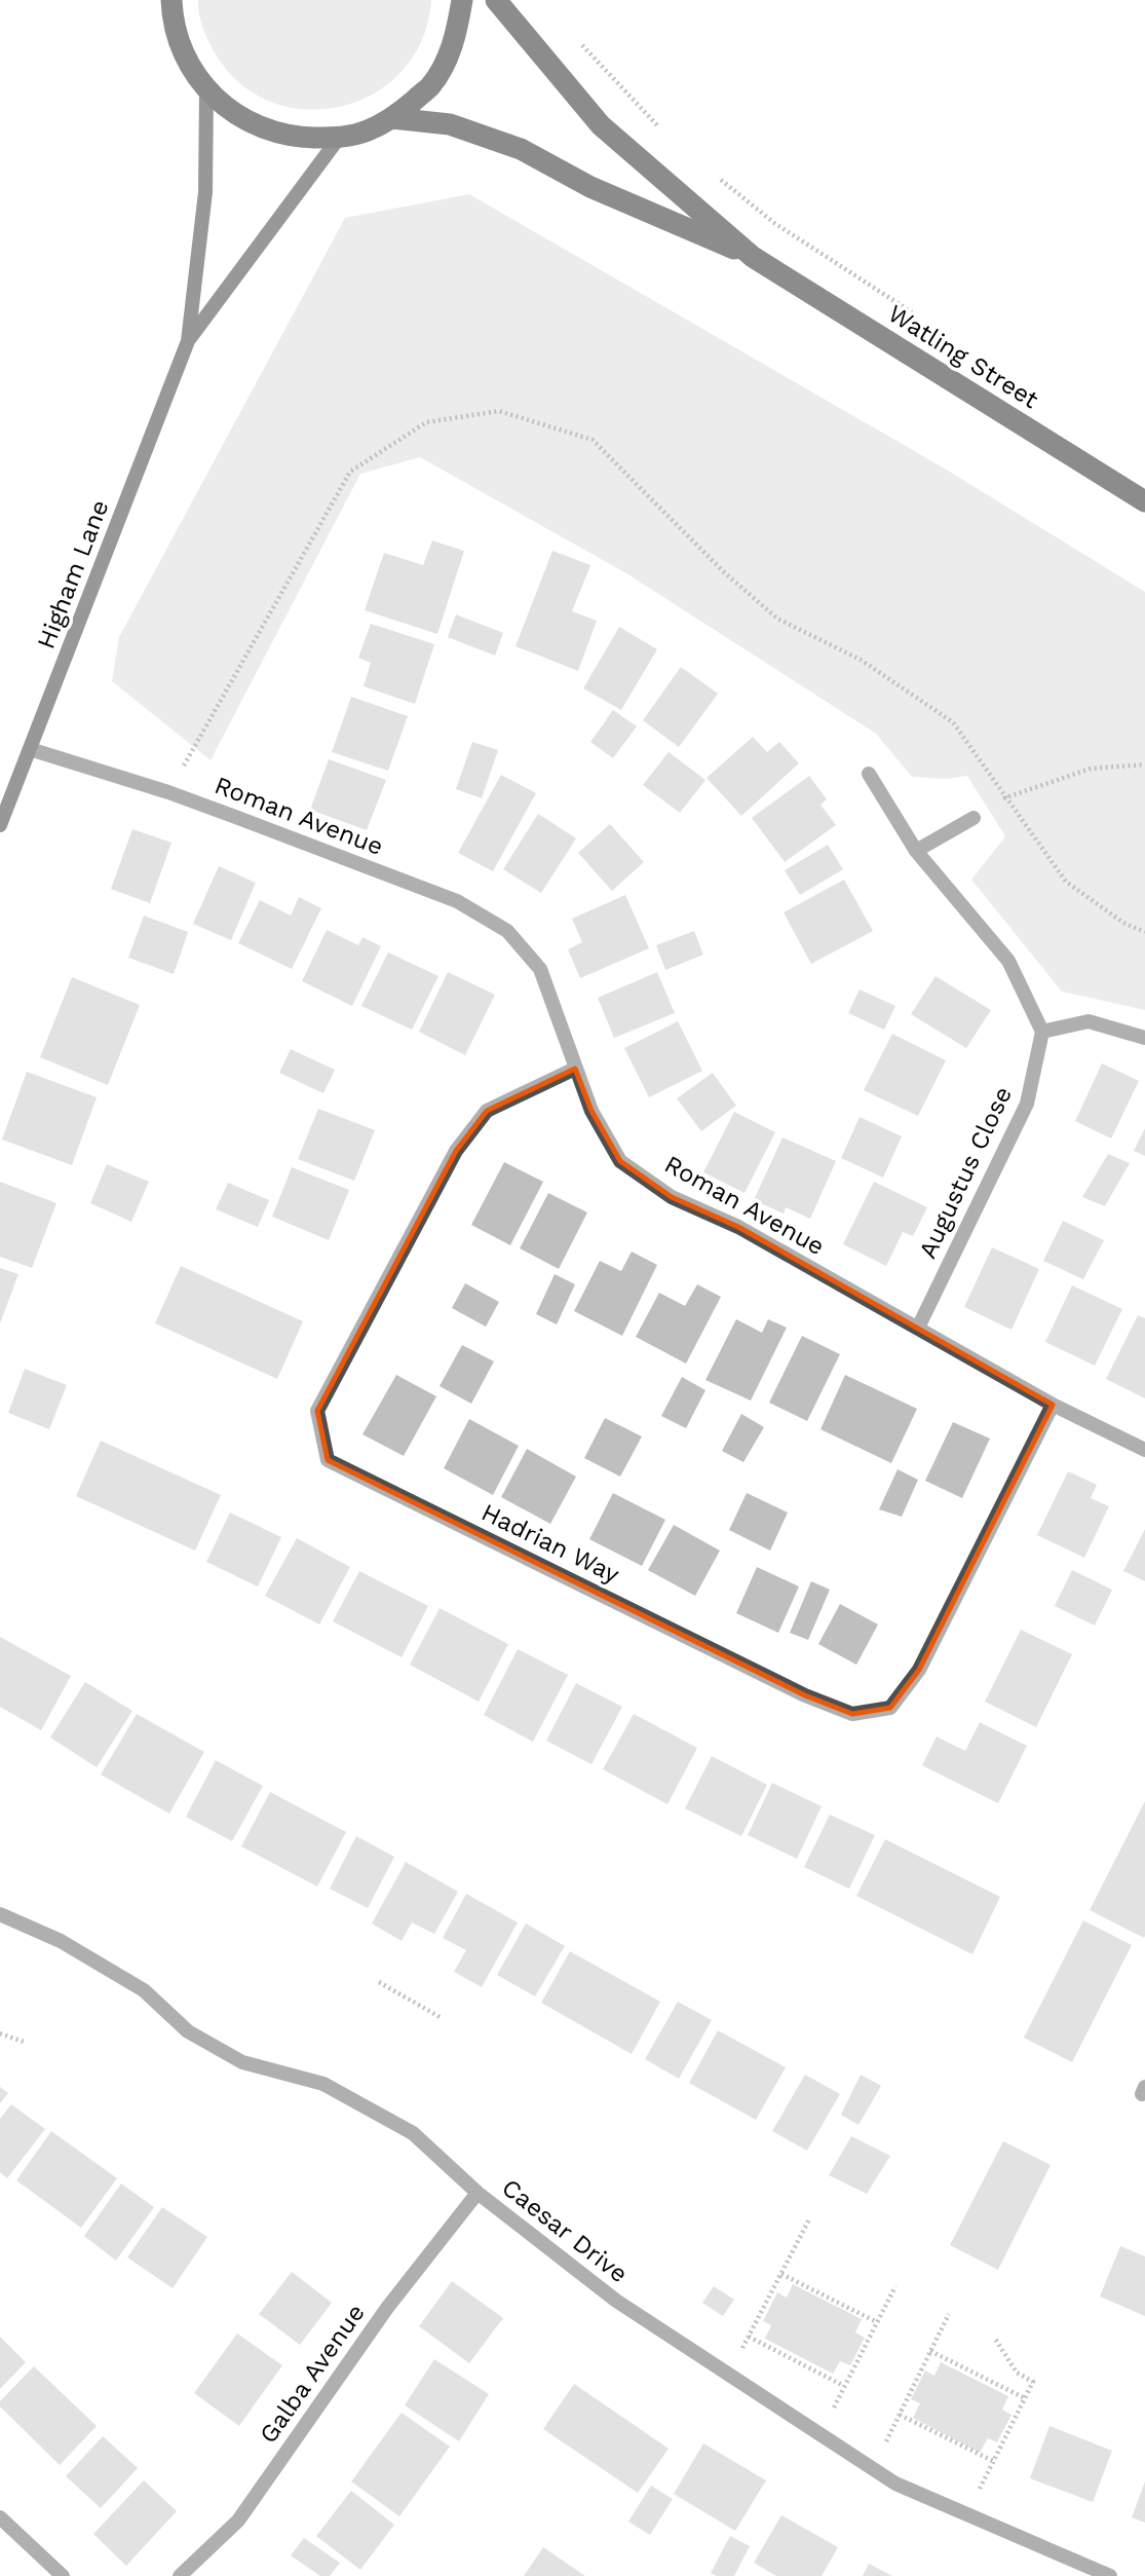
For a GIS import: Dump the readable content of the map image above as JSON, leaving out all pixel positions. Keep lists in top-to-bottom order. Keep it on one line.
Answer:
{"streets":{"highway":["Watling Street"],"street":["Higham Lane","Roman Avenue","Augustus Close","Hadrian Way","Caesar Drive","Galba Avenue"]},"crossings":[["Higham Lane","Roman Avenue"],["Roman Avenue","Augustus Close"],["Roman Avenue","Hadrian Way"],["Caesar Drive","Galba Avenue"]]}
